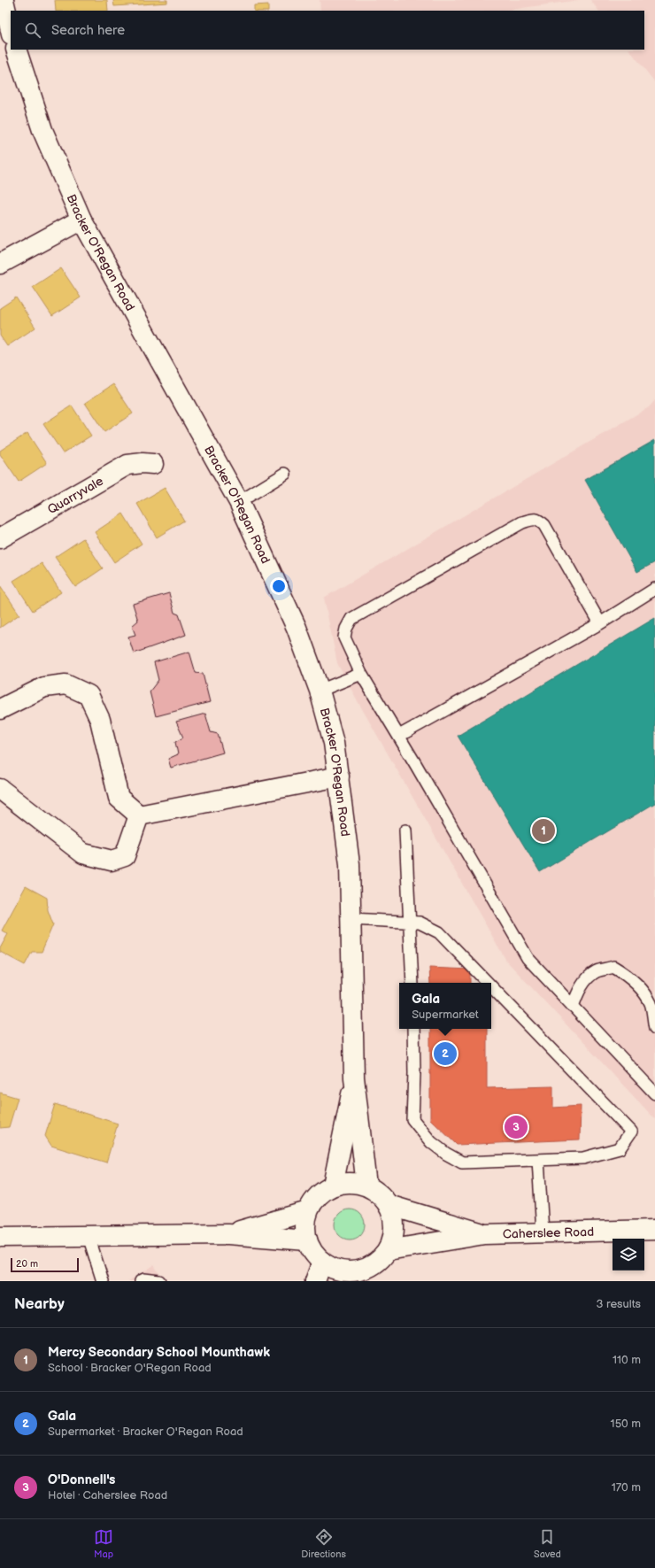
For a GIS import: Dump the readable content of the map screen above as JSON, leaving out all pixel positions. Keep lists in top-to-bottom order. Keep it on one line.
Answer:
{"streets":{"main road":["Bracker O'Regan Road","Quarryvale","Caherslee Road"]},"scale_bar":"20 m","page":{"search":"Search here","pins":["1","2","3"],"popup":["Gala","Supermarket"],"scale":"20 m","heading":["Nearby","3 results"],"list":[{"mark":"1","name":"Mercy Secondary School Mounthawk","note":"School · Bracker O'Regan Road","value":"110 m"},{"mark":"2","name":"Gala","note":"Supermarket · Bracker O'Regan Road","value":"150 m"},{"mark":"3","name":"O'Donnell's","note":"Hotel · Caherslee Road","value":"170 m"}],"nav":["Map","Directions","Saved"]}}
